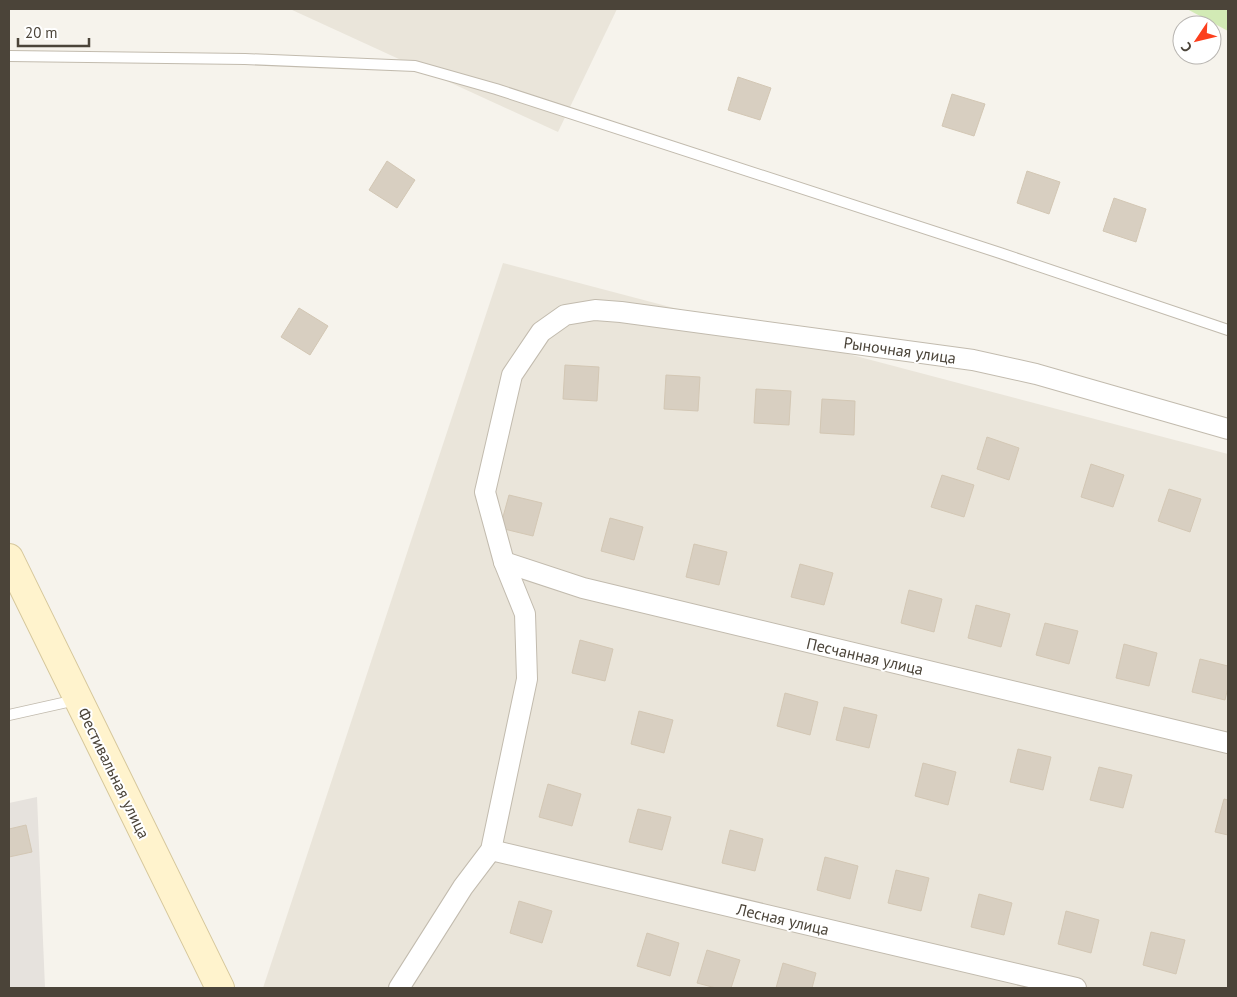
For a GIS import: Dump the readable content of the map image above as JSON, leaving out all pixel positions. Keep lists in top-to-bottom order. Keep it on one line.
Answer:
{"streets":{"street":["Рыночная улица","Песчанная улица","Фестивальная улица","Лесная улица"]},"crossings":[["Рыночная улица","Песчанная улица"]],"scale_bar":"20 m","north":"bottom left"}
